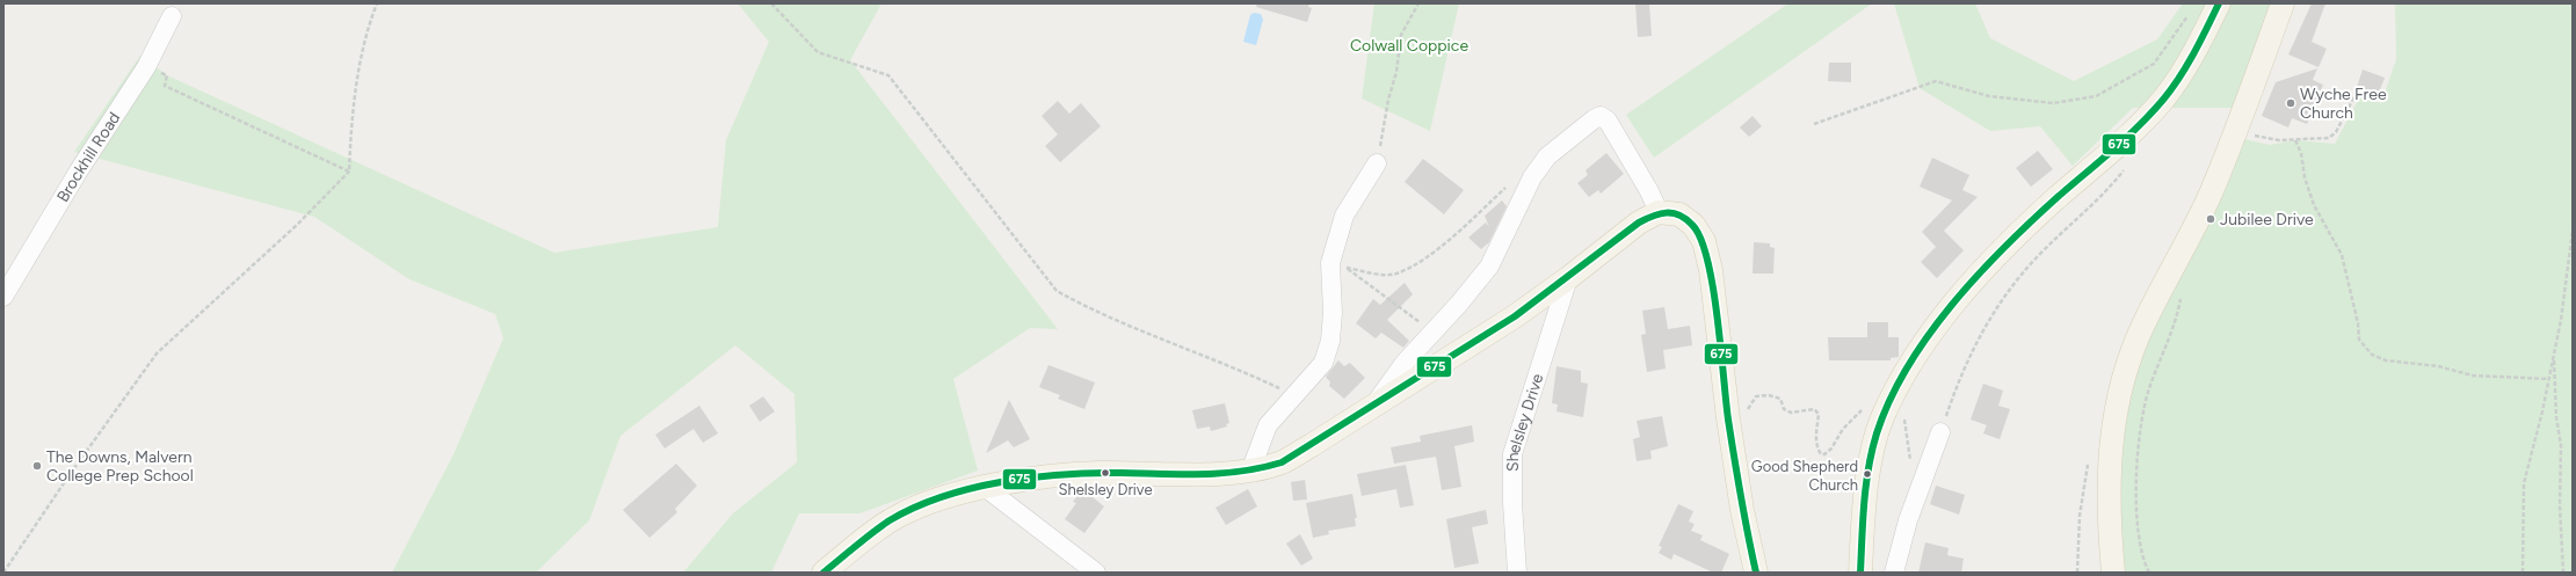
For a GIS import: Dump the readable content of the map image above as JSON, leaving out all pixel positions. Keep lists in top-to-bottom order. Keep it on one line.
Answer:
{"streets":{"street":["Brockhill Road","Shelsley Drive"]},"parks":["Colwall Coppice"],"places":["Wyche Free Church","Jubilee Drive","The Downs, Malvern College Prep School","Shelsley Drive","Good Shepherd Church"],"lines":["transit line 675"]}
